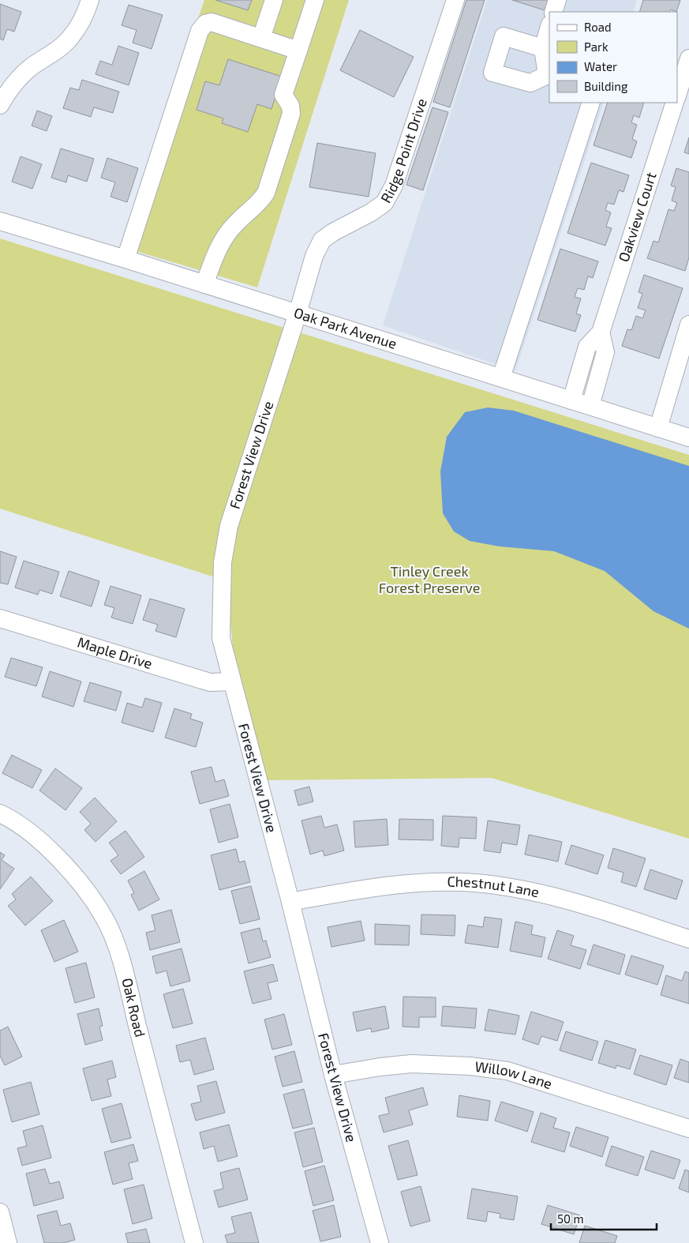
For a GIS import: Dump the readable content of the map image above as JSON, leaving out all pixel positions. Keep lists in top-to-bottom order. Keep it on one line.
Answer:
{"streets":{"street":["Ridge Point Drive","Oakview Court","Oak Park Avenue","Forest View Drive","Maple Drive","Chestnut Lane","Oak Road","Willow Lane"]},"crossings":[["Ridge Point Drive","Oak Park Avenue"],["Ridge Point Drive","Forest View Drive"],["Oakview Court","Oak Park Avenue"],["Oak Park Avenue","Forest View Drive"],["Forest View Drive","Maple Drive"],["Forest View Drive","Chestnut Lane"],["Forest View Drive","Willow Lane"]],"parks":["Tinley Creek Forest Preserve"],"legend":["Road","Park","Water","Building"],"scale_bar":"50 m"}
